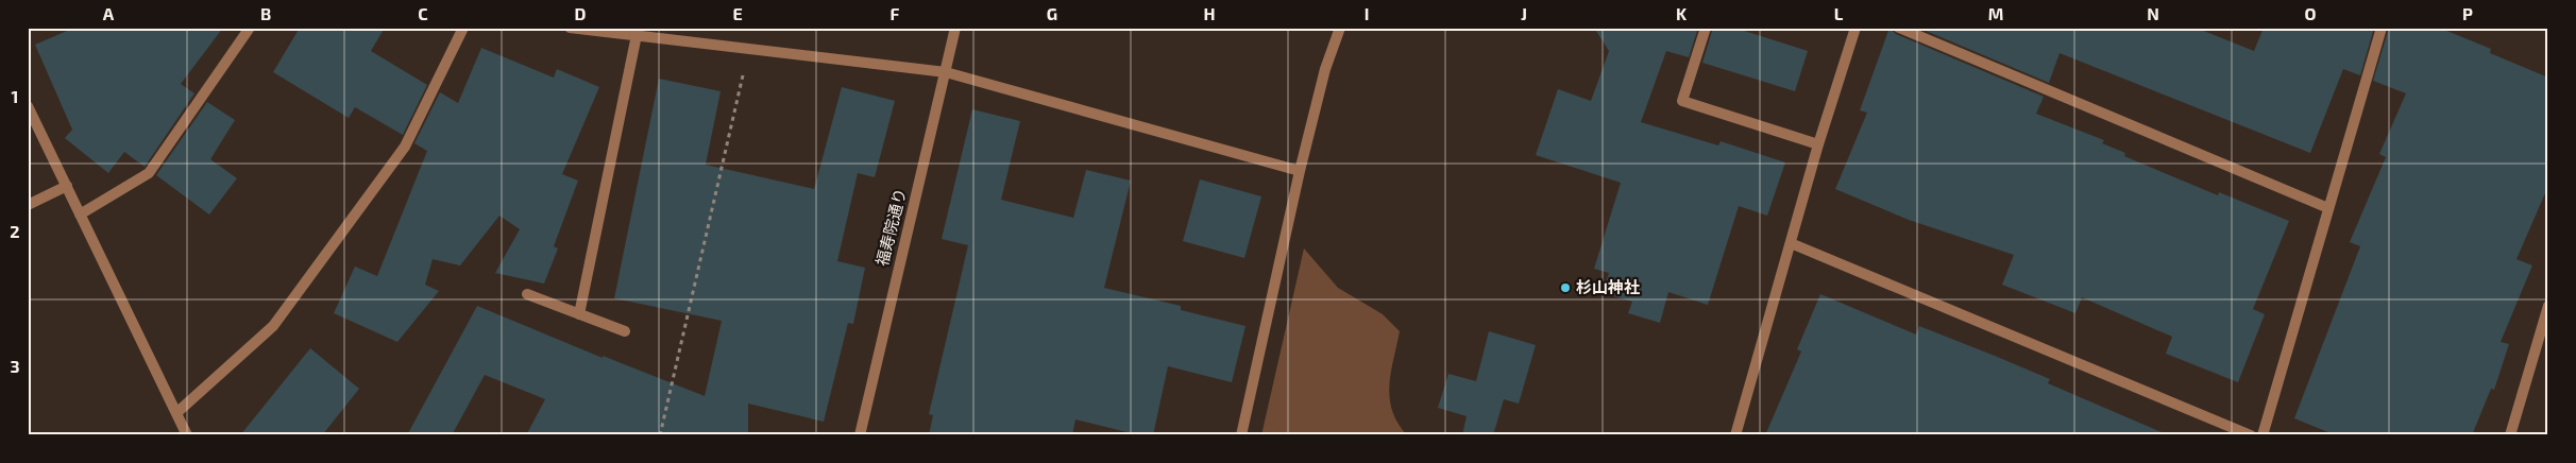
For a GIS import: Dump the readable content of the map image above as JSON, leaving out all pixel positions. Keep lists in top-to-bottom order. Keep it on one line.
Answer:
{"streets":{"street":["福寿院通り"]},"places":["杉山神社"],"grid":{"columns":["A","B","C","D","E","F","G","H","I","J","K","L","M","N","O","P"],"rows":["1","2","3"]}}
